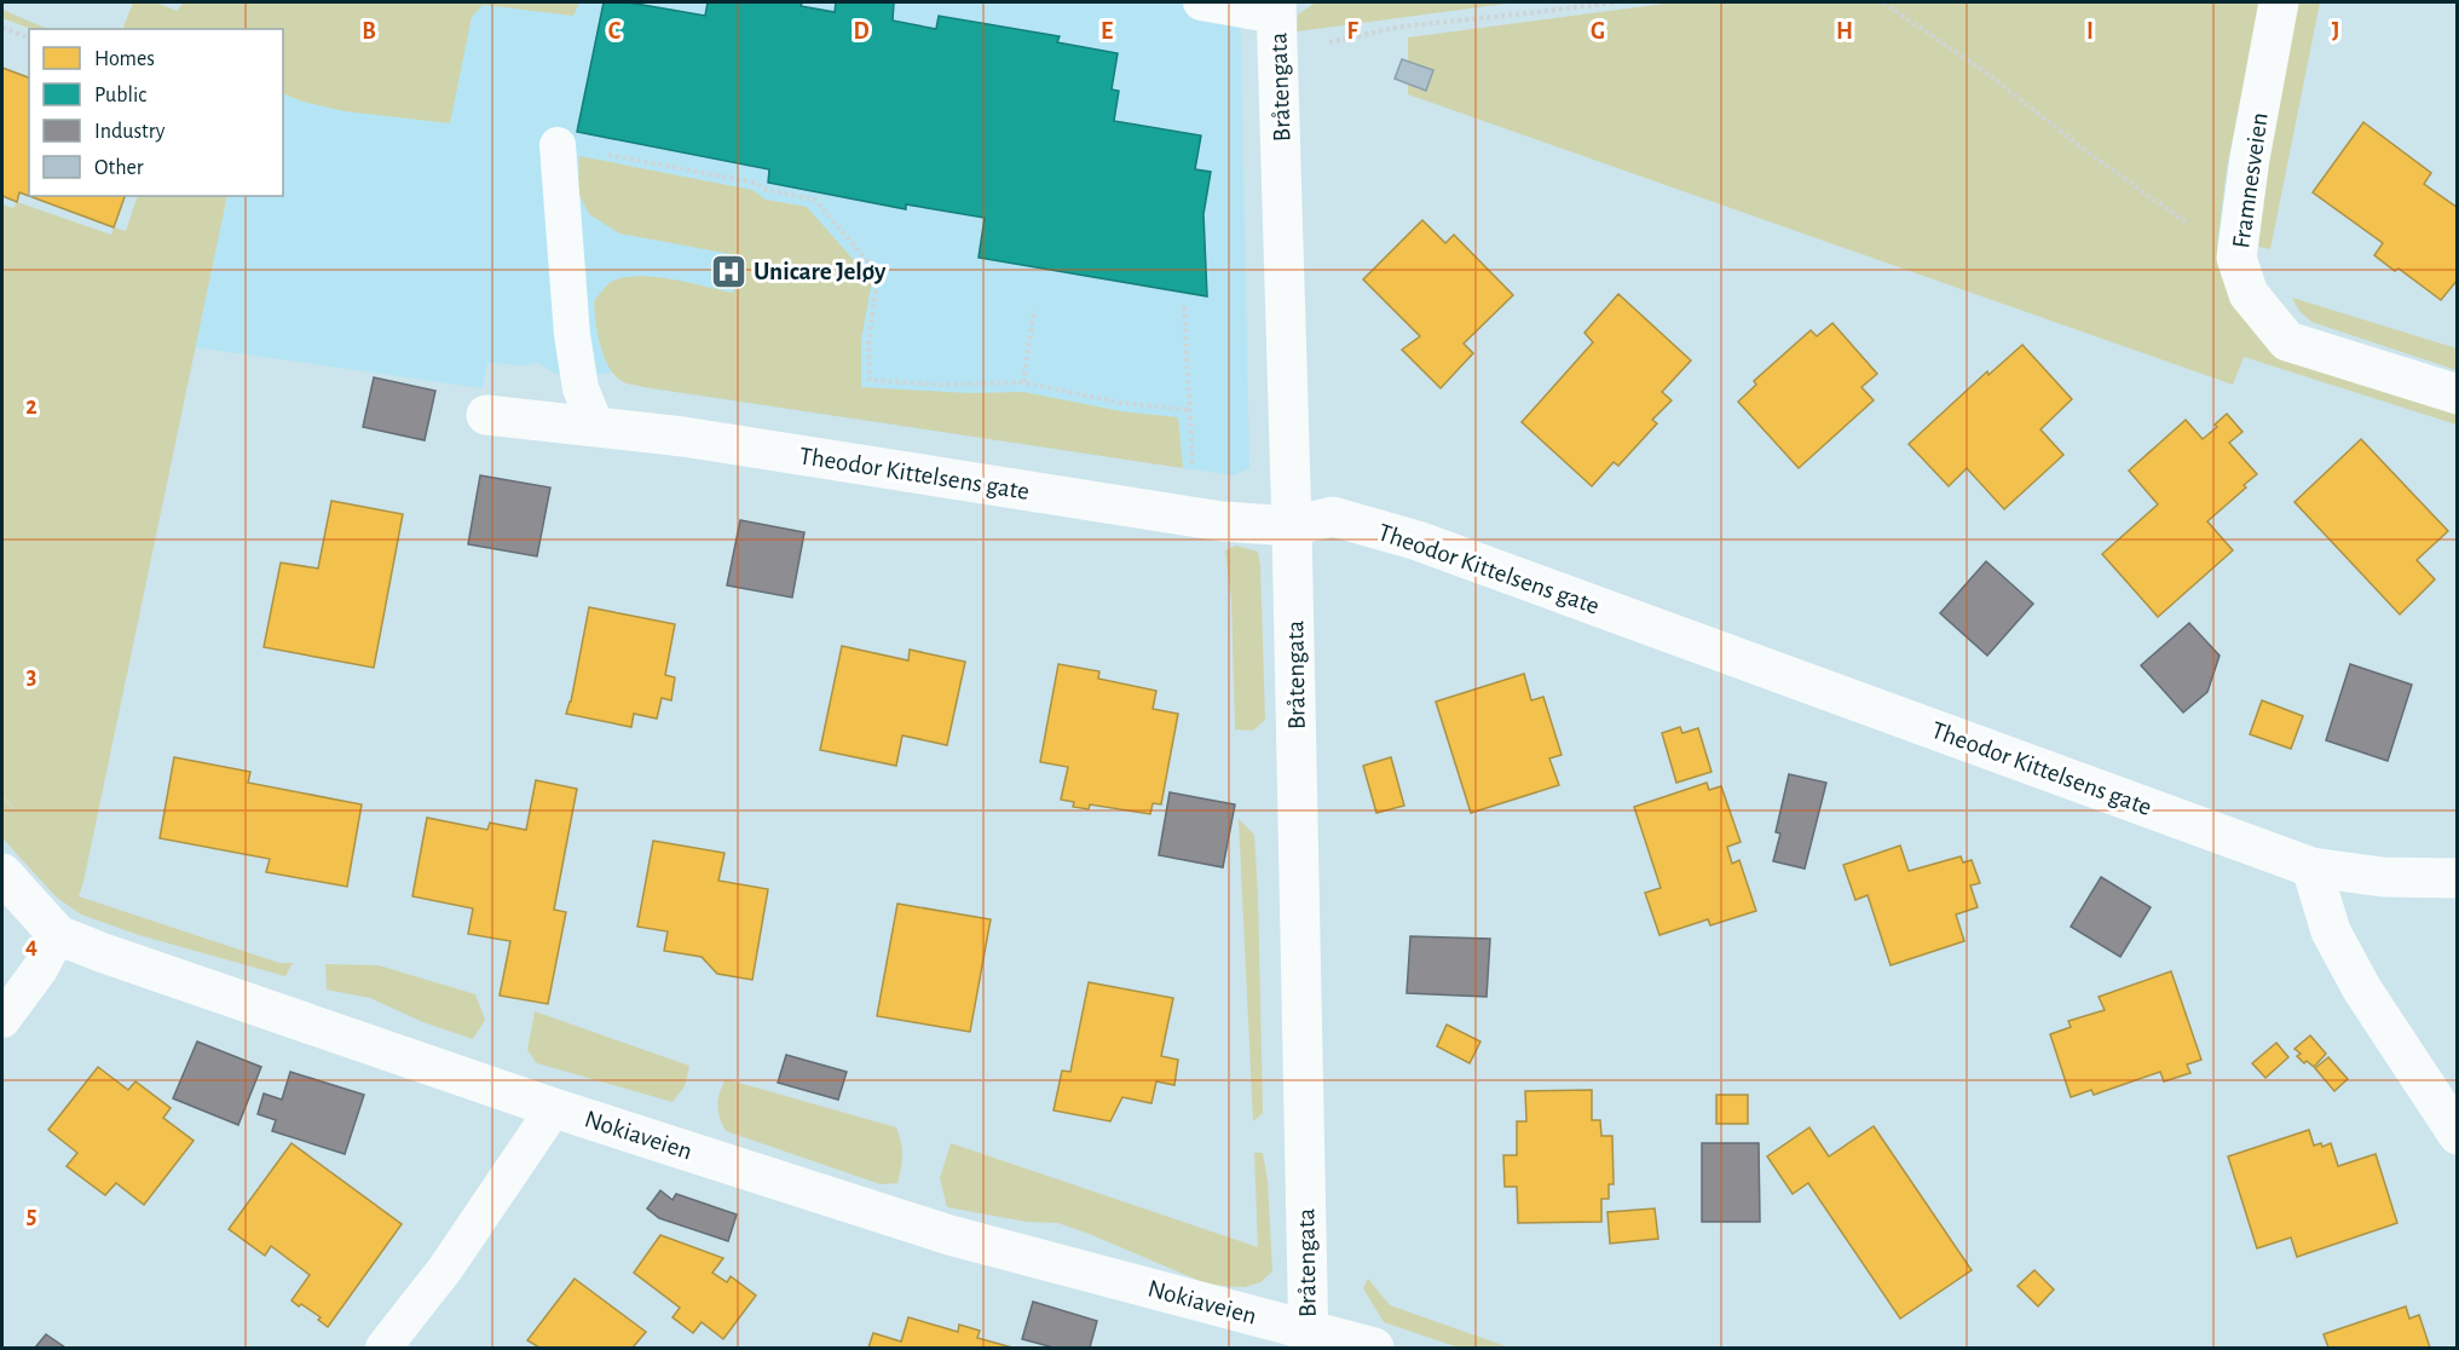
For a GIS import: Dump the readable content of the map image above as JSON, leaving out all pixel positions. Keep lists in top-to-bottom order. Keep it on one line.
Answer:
{"streets":{"street":["Bråtengata","Framnesveien","Theodor Kittelsens gate","Nokiaveien"]},"crossings":[["Bråtengata","Theodor Kittelsens gate"],["Bråtengata","Nokiaveien"]],"places":{"hospital":["Unicare Jeløy"]},"legend":["Homes","Public","Industry","Other"],"grid":{"columns":["B","C","D","E","F","G","H","I","J"],"rows":["2","3","4","5"]}}
